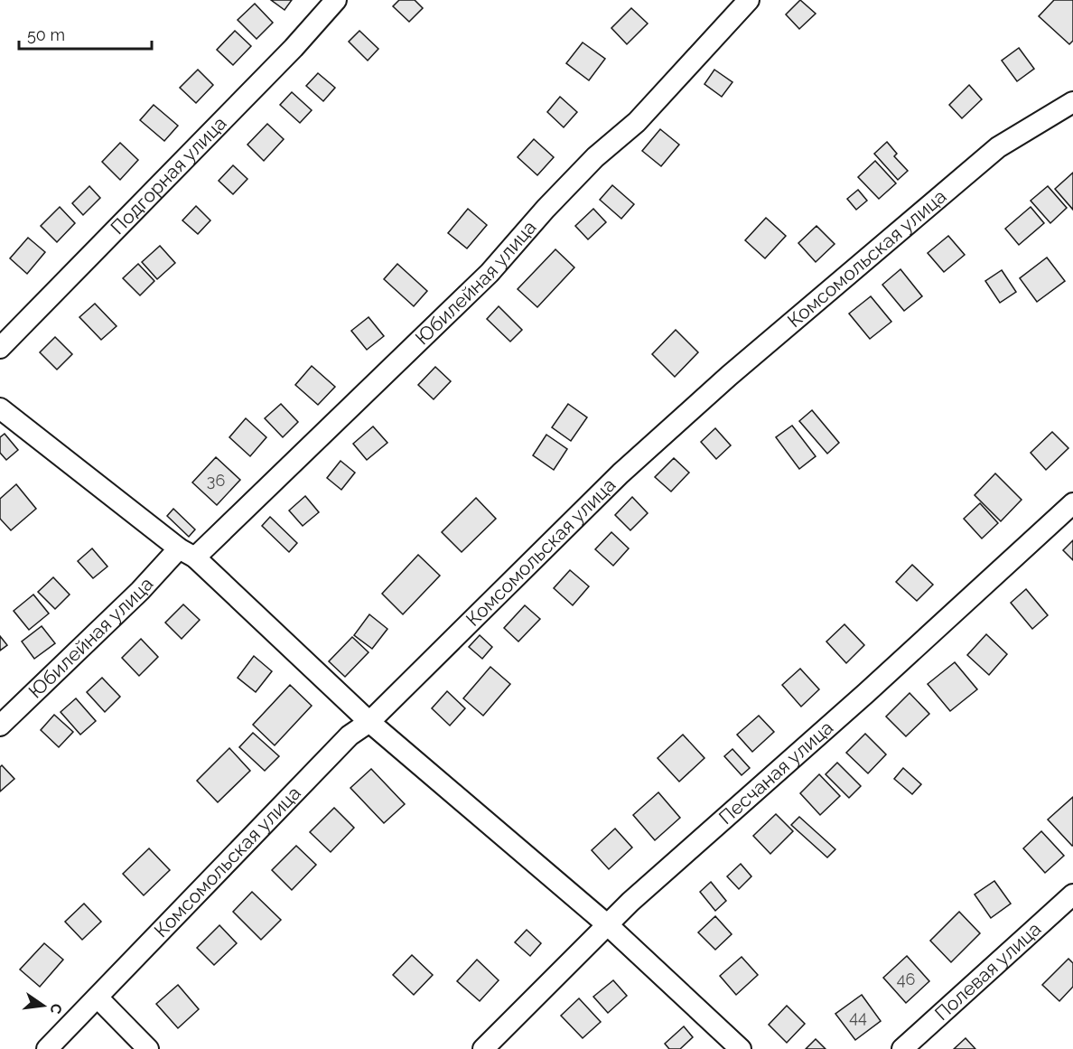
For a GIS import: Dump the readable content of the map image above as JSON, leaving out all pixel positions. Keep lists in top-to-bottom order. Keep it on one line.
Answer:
{"streets":{"street":["Подгорная улица","Комсомольская улица","Юбилейная улица","Песчаная улица","Полевая улица"]},"house_numbers":["36","46","44"],"scale_bar":"50 m","north":"right"}
